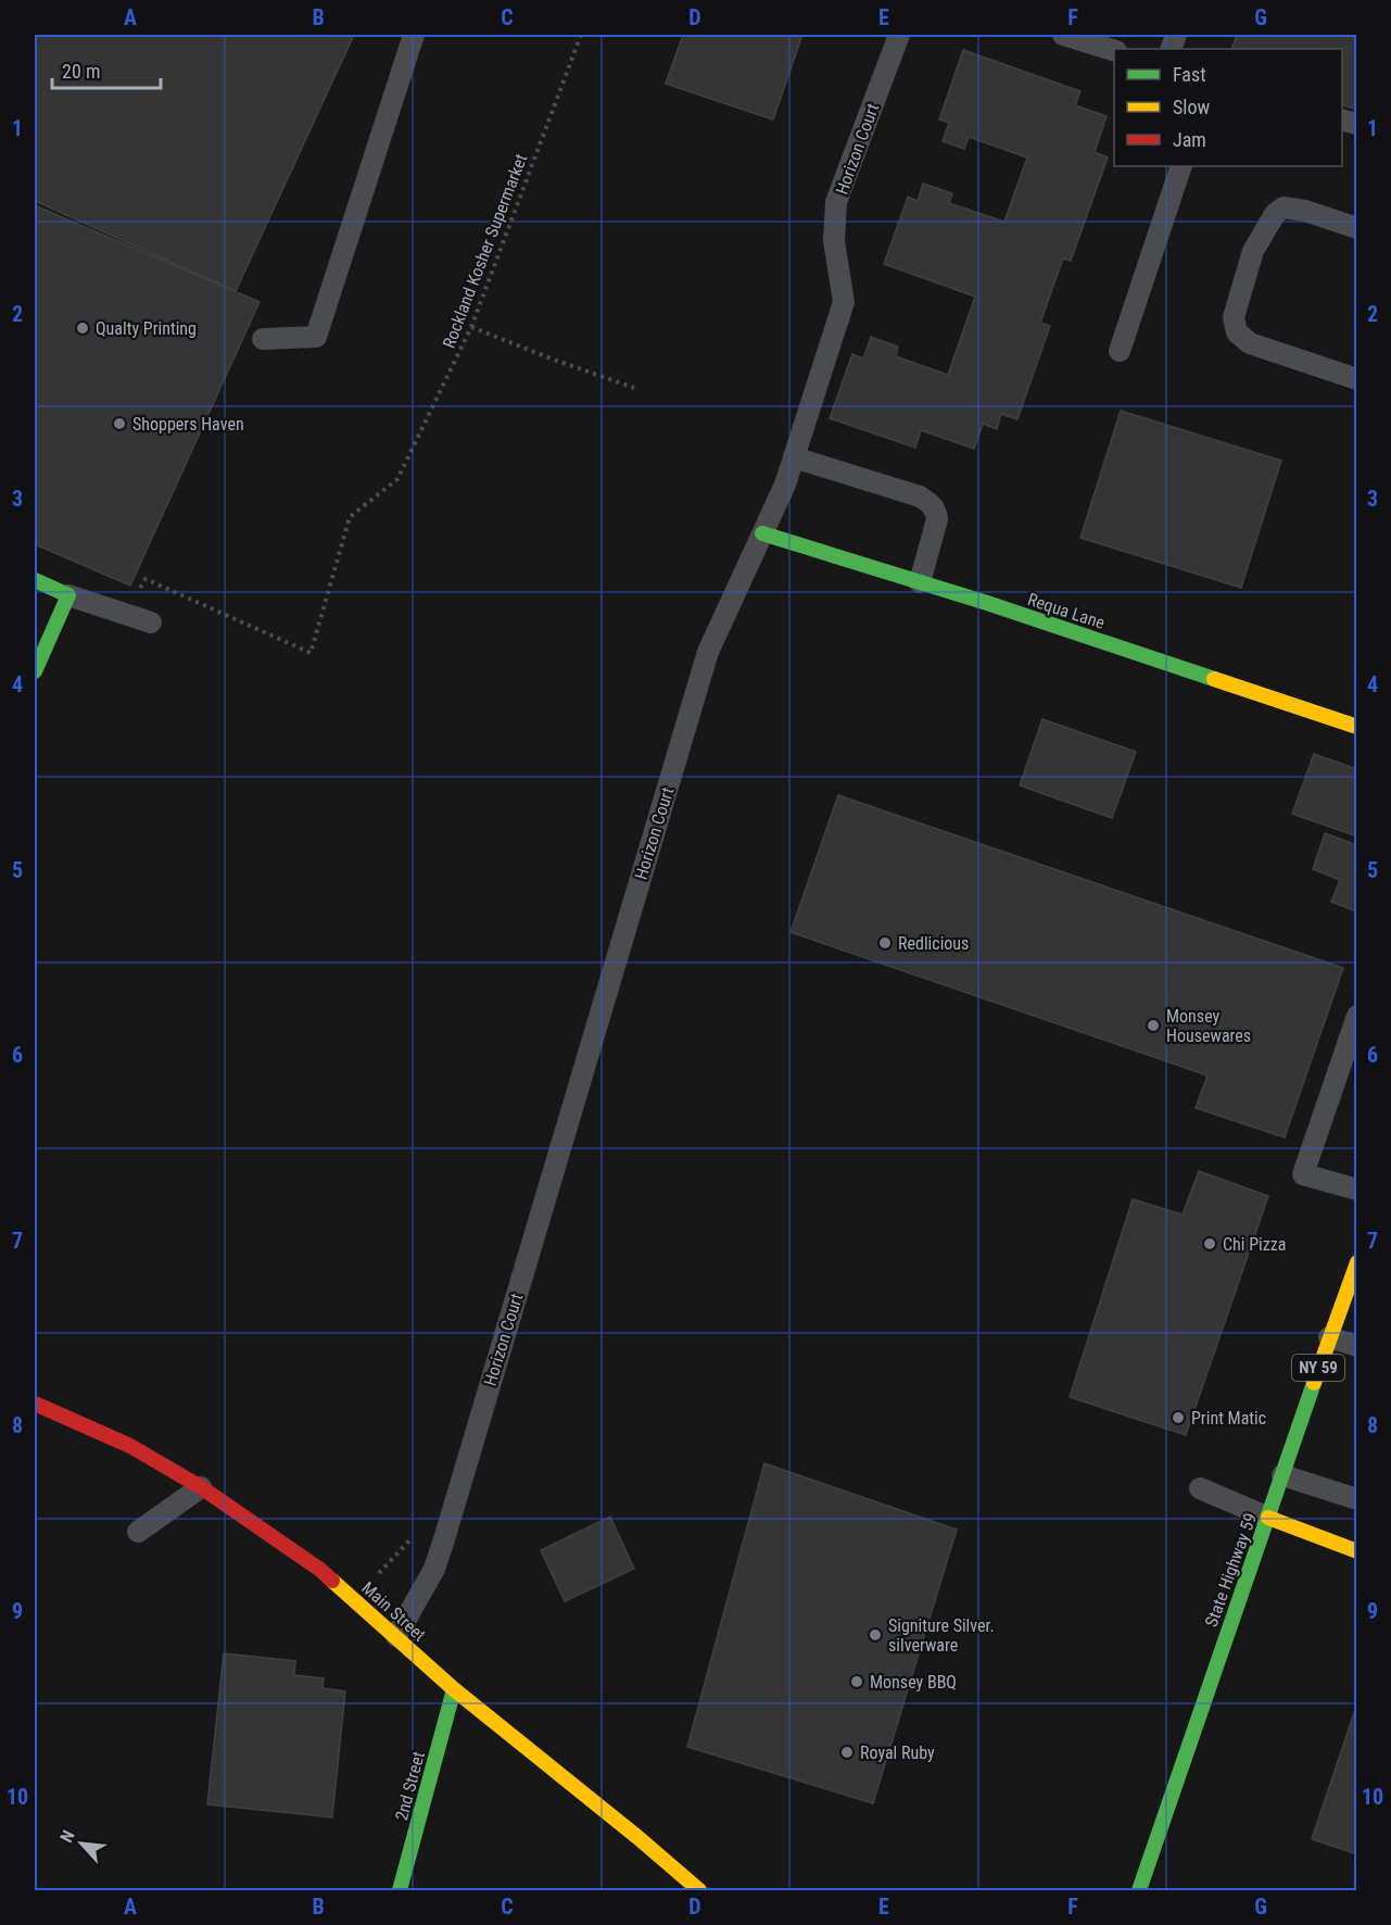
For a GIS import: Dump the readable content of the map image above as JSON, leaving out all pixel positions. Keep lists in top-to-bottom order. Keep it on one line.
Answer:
{"streets":{"main road":["Requa Lane","NY 59","State Highway 59","Main Street","2nd Street"],"lane":["Horizon Court"],"path":["Rockland Kosher Supermarket"]},"crossings":[["Horizon Court","Requa Lane"],["Horizon Court","Main Street"],["Main Street","2nd Street"]],"places":["Qualty Printing","Shoppers Haven","Redlicious","Monsey Housewares","Chi Pizza","Print Matic","Signiture Silver. silverware","Monsey BBQ","Royal Ruby"],"legend":["Fast","Slow","Jam"],"scale_bar":"20 m","north":"top left","grid":{"columns":["A","B","C","D","E","F","G"],"rows":["1","2","3","4","5","6","7","8","9","10"]}}
